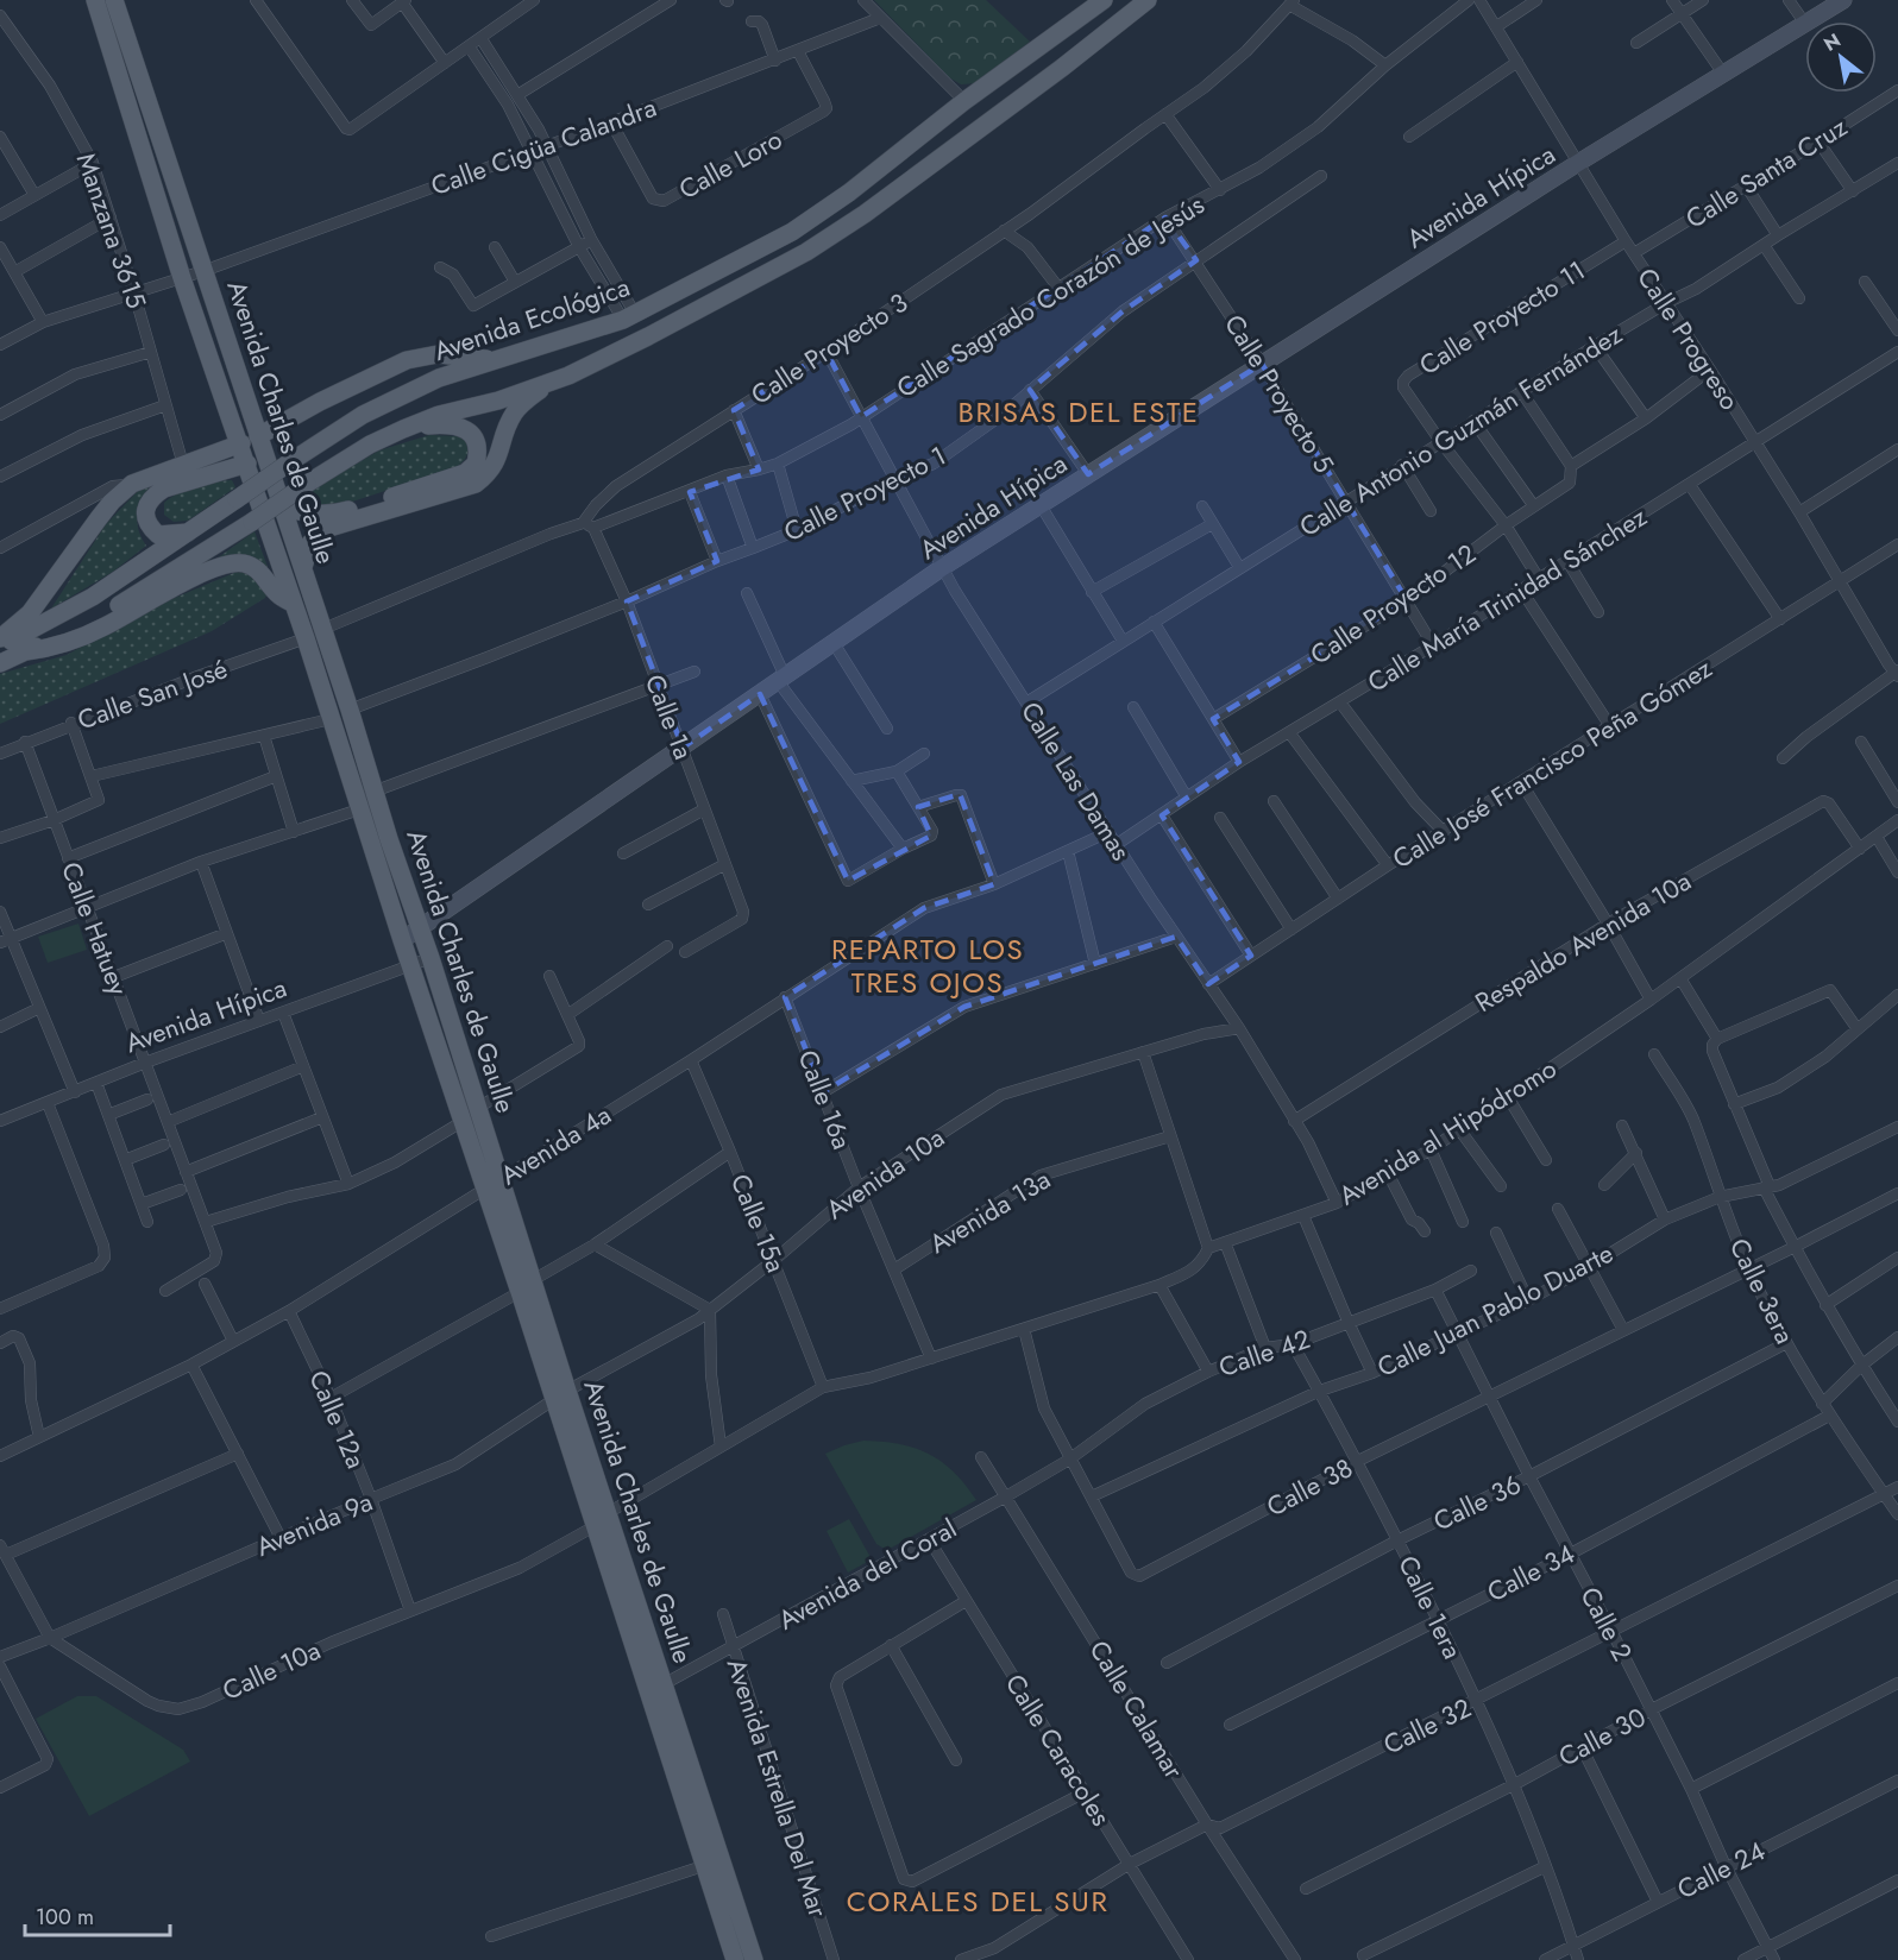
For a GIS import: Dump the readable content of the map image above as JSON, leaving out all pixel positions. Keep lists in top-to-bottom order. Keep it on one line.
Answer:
{"streets":{"main road":["Avenida Ecológica","Avenida Charles de Gaulle"],"street":["Calle Cigüa Calandra","Calle Loro","Calle Santa Cruz","Avenida Hípica","Manzana 3615","Calle Sagrado Corazón de Jesús","Calle Proyecto 11","Calle Progreso","Calle Proyecto 3","Calle Proyecto 5","Calle Antonio Guzmán Fernández","Calle Proyecto 1","Calle María Trinidad Sánchez","Calle Proyecto 12","Calle San José","Calle 1a","Calle José Francisco Peña Gómez","Calle Las Damas","Calle Hatuey","Respaldo Avenida 10a","Calle 16a","Avenida al Hipódromo","Avenida 4a","Avenida 10a","Avenida 13a","Calle 15a","Calle 3era","Calle Juan Pablo Duarte","Calle 42","Calle 12a","Calle 38","Calle 36","Avenida 9a","Calle 34","Avenida del Coral","Calle 1era","Calle 2","Calle 10a","Calle Calamar","Calle 32","Calle 30","Calle Caracoles","Avenida Estrella Del Mar","Calle 24"]},"crossings":[["Calle Cigüa Calandra","Calle Loro"],["Calle Cigüa Calandra","Manzana 3615"],["Calle Cigüa Calandra","Avenida Charles de Gaulle"],["Calle Santa Cruz","Calle Progreso"],["Avenida Hípica","Calle Progreso"],["Avenida Hípica","Calle Proyecto 5"],["Avenida Hípica","Avenida Charles de Gaulle"],["Avenida Hípica","Calle 1a"],["Avenida Hípica","Calle Las Damas"],["Avenida Hípica","Calle Hatuey"],["Calle Sagrado Corazón de Jesús","Calle Proyecto 3"],["Calle Sagrado Corazón de Jesús","Calle Proyecto 5"],["Calle Sagrado Corazón de Jesús","Calle 1a"],["Calle Sagrado Corazón de Jesús","Calle Las Damas"],["Calle Proyecto 11","Calle Progreso"],["Calle Proyecto 11","Calle Antonio Guzmán Fernández"],["Calle Proyecto 11","Calle María Trinidad Sánchez"],["Calle Proyecto 11","Calle Proyecto 12"],["Calle Progreso","Calle Antonio Guzmán Fernández"],["Calle Progreso","Calle María Trinidad Sánchez"],["Calle Progreso","Calle José Francisco Peña Gómez"],["Calle Proyecto 3","Calle 1a"],["Calle Proyecto 3","Calle Las Damas"],["Calle Proyecto 5","Calle Antonio Guzmán Fernández"],["Calle Proyecto 5","Calle Proyecto 1"],["Calle Proyecto 5","Calle María Trinidad Sánchez"],["Calle Proyecto 5","Calle Proyecto 12"],["Avenida Charles de Gaulle","Calle Proyecto 1"],["Avenida Charles de Gaulle","Calle San José"],["Avenida Charles de Gaulle","Avenida al Hipódromo"],["Avenida Charles de Gaulle","Avenida 4a"],["Avenida Charles de Gaulle","Avenida 10a"],["Avenida Charles de Gaulle","Avenida 9a"],["Avenida Charles de Gaulle","Avenida del Coral"],["Avenida Charles de Gaulle","Calle 10a"],["Calle Antonio Guzmán Fernández","Calle Las Damas"],["Calle Proyecto 1","Calle 1a"],["Calle Proyecto 1","Calle Las Damas"],["Calle María Trinidad Sánchez","Calle Las Damas"],["Calle San José","Calle Hatuey"],["Calle José Francisco Peña Gómez","Calle Las Damas"],["Calle Las Damas","Respaldo Avenida 10a"],["Calle Las Damas","Avenida al Hipódromo"],["Calle Las Damas","Avenida 4a"],["Calle Las Damas","Avenida 10a"],["Respaldo Avenida 10a","Avenida al Hipódromo"],["Calle 16a","Avenida al Hipódromo"],["Calle 16a","Avenida 4a"],["Calle 16a","Avenida 10a"],["Calle 16a","Avenida 13a"],["Avenida al Hipódromo","Calle 15a"],["Avenida al Hipódromo","Calle 10a"],["Avenida 4a","Calle 15a"],["Avenida 4a","Calle 12a"],["Avenida 10a","Calle 15a"],["Avenida 10a","Avenida 9a"],["Calle 3era","Calle Juan Pablo Duarte"],["Calle 3era","Calle 38"],["Calle 3era","Calle 36"],["Calle 3era","Calle 34"],["Calle 3era","Calle 32"],["Calle Juan Pablo Duarte","Calle 38"],["Calle Juan Pablo Duarte","Calle 1era"],["Calle Juan Pablo Duarte","Calle 2"],["Calle 42","Avenida del Coral"],["Calle 42","Calle 1era"],["Calle 42","Calle 2"],["Calle 12a","Avenida 9a"],["Calle 12a","Calle 10a"],["Calle 38","Calle 1era"],["Calle 38","Calle 2"],["Calle 36","Calle 1era"],["Calle 36","Calle 2"],["Avenida 9a","Calle 10a"],["Calle 34","Calle 1era"],["Calle 34","Calle 2"],["Avenida del Coral","Calle Calamar"],["Avenida del Coral","Calle Caracoles"],["Avenida del Coral","Avenida Estrella Del Mar"],["Calle 1era","Calle 32"],["Calle 1era","Calle 30"],["Calle 1era","Calle 24"],["Calle 2","Calle 32"],["Calle 2","Calle 30"],["Calle 2","Calle 24"],["Calle Calamar","Calle 32"],["Calle 32","Calle Caracoles"]],"districts":["BRISAS DEL ESTE","REPARTO LOS TRES OJOS","CORALES DEL SUR"],"scale_bar":"100 m","north":"top left"}
